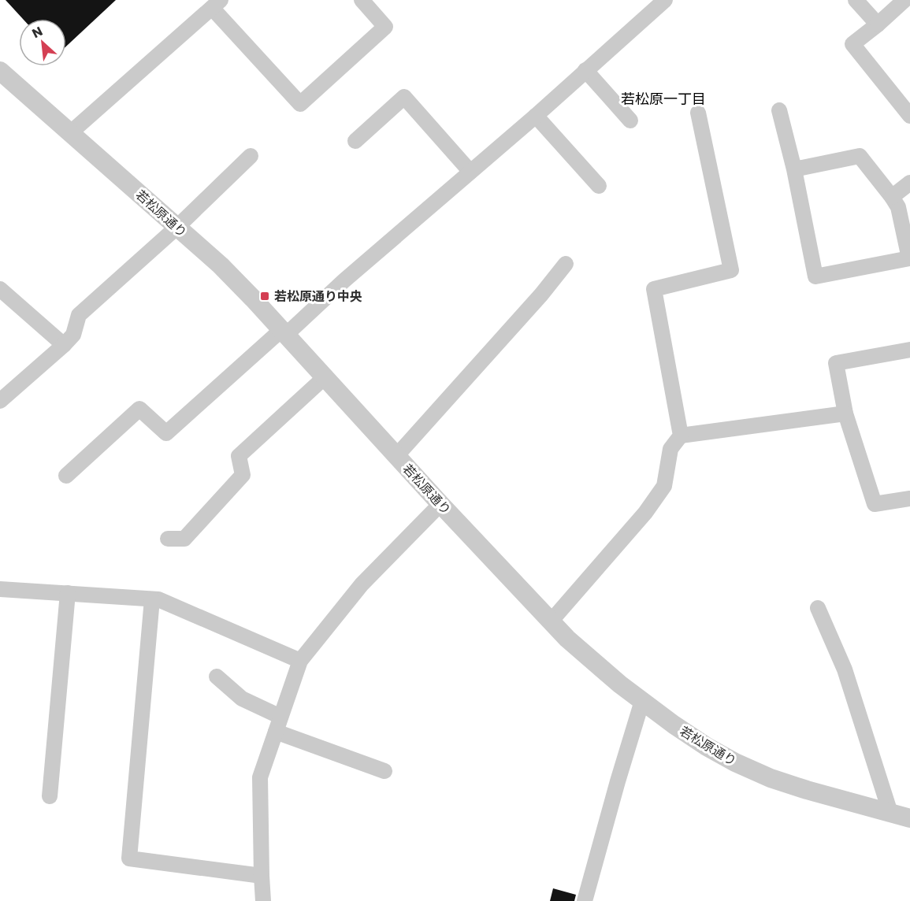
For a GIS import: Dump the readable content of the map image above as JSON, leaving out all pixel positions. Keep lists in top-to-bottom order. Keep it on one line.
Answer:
{"streets":{"street":["若松原通り"]},"districts":["若松原一丁目"],"places":{"transit":["若松原通り中央"]},"north":"top left"}
